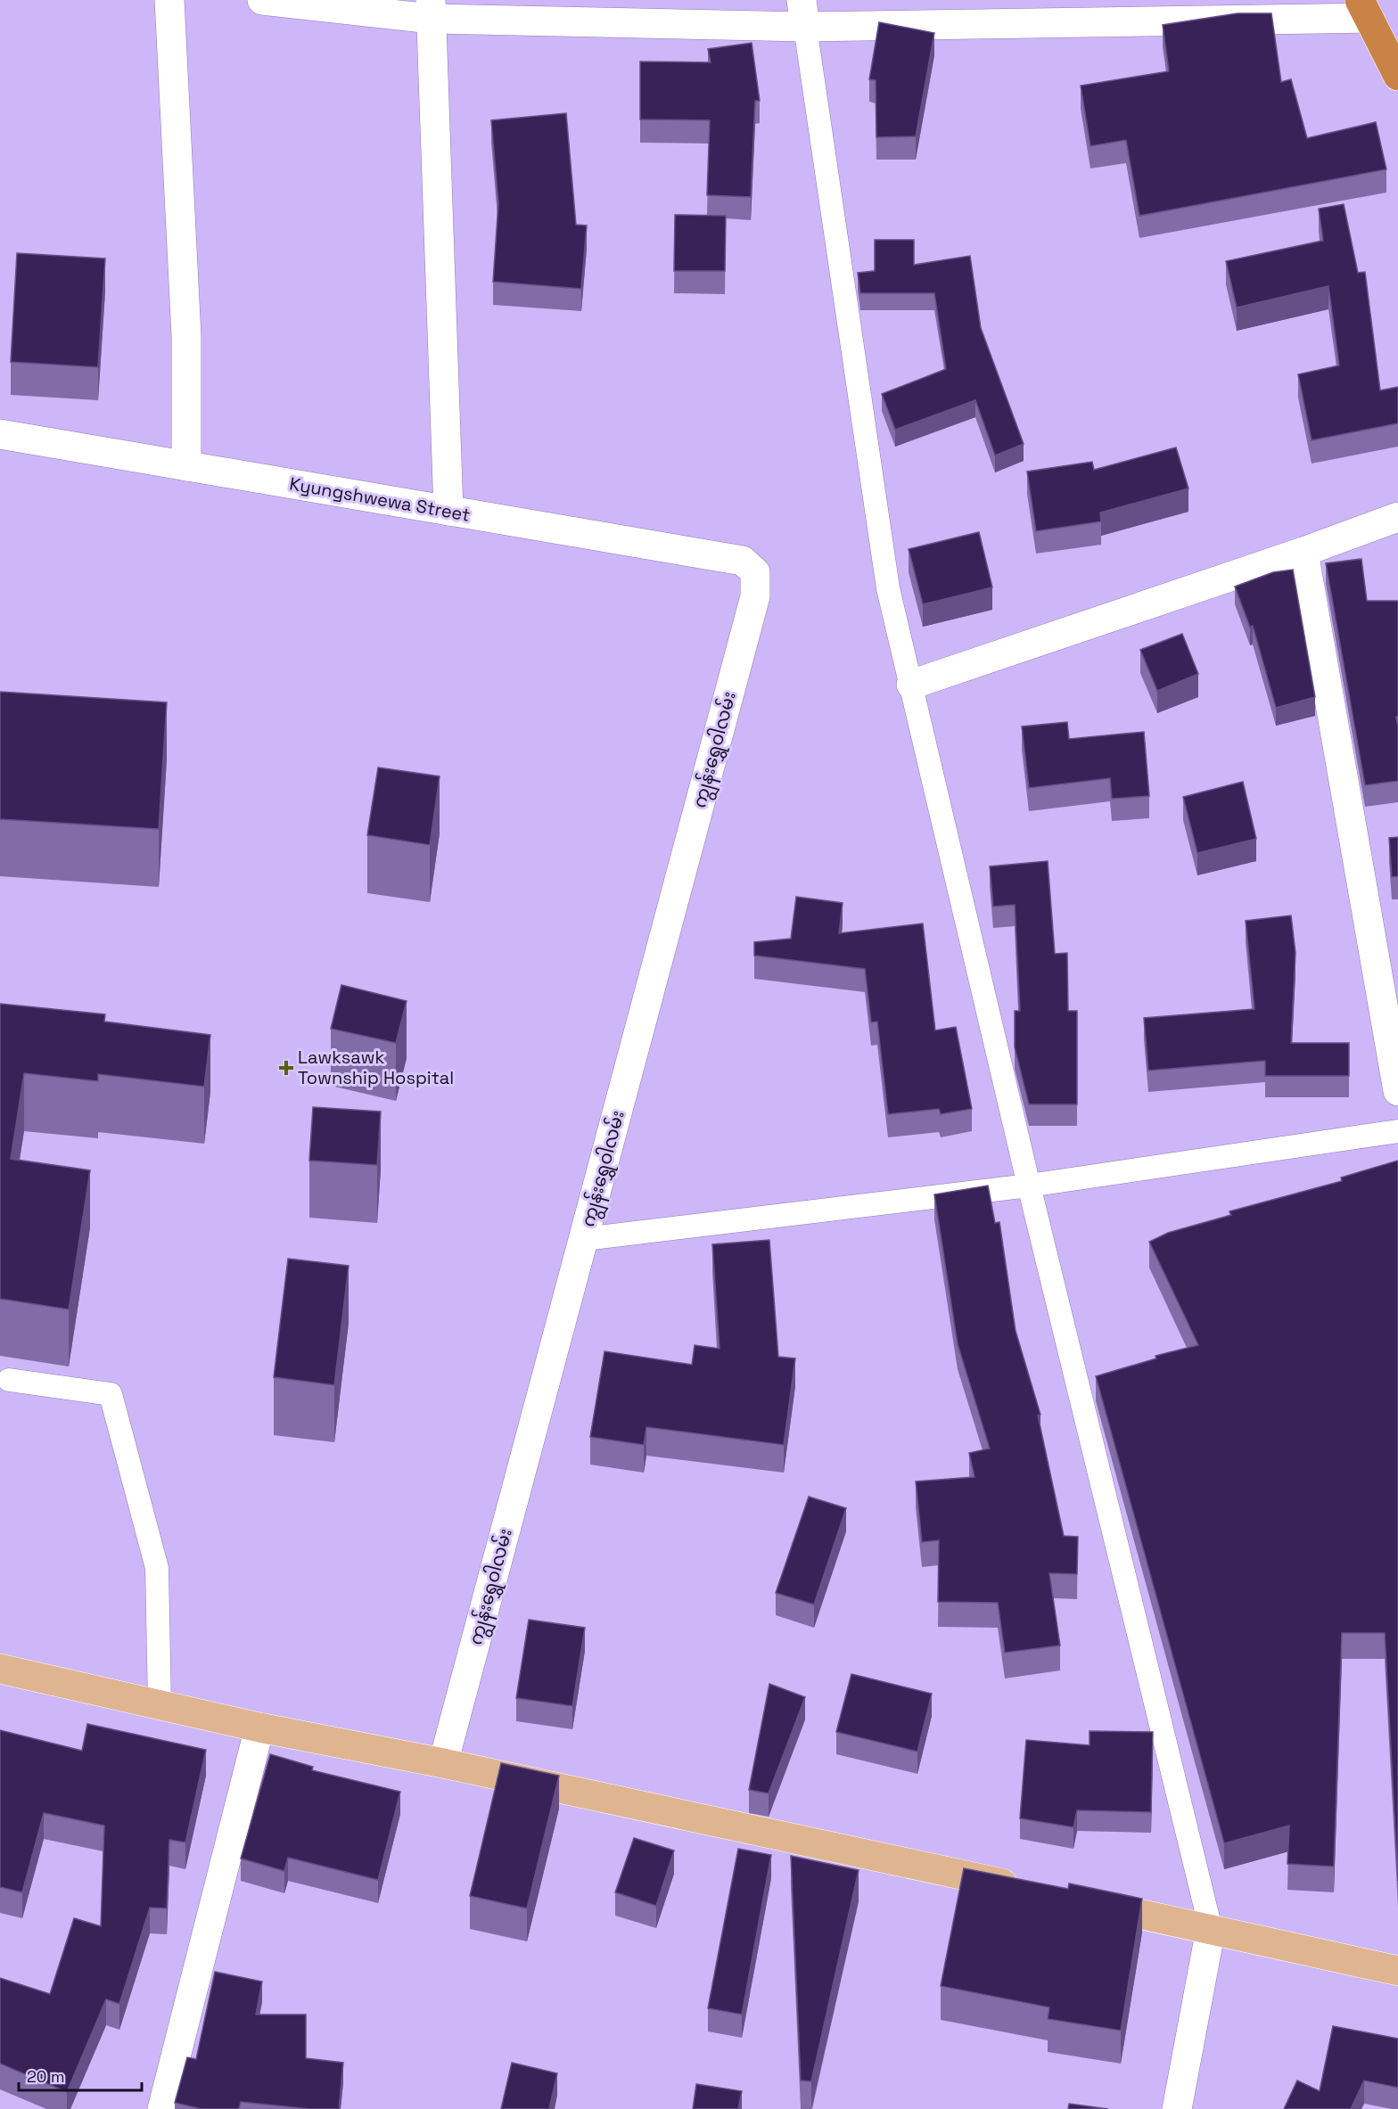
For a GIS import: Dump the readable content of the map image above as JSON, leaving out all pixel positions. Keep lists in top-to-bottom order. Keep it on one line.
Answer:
{"streets":{"street":["Kyungshwewa Street","ကျွန်းရွှေဝါလမ်း"]},"crossings":[["Kyungshwewa Street","ကျွန်းရွှေဝါလမ်း"]],"places":{"health":["Lawksawk Township Hospital"]},"scale_bar":"20 m"}
